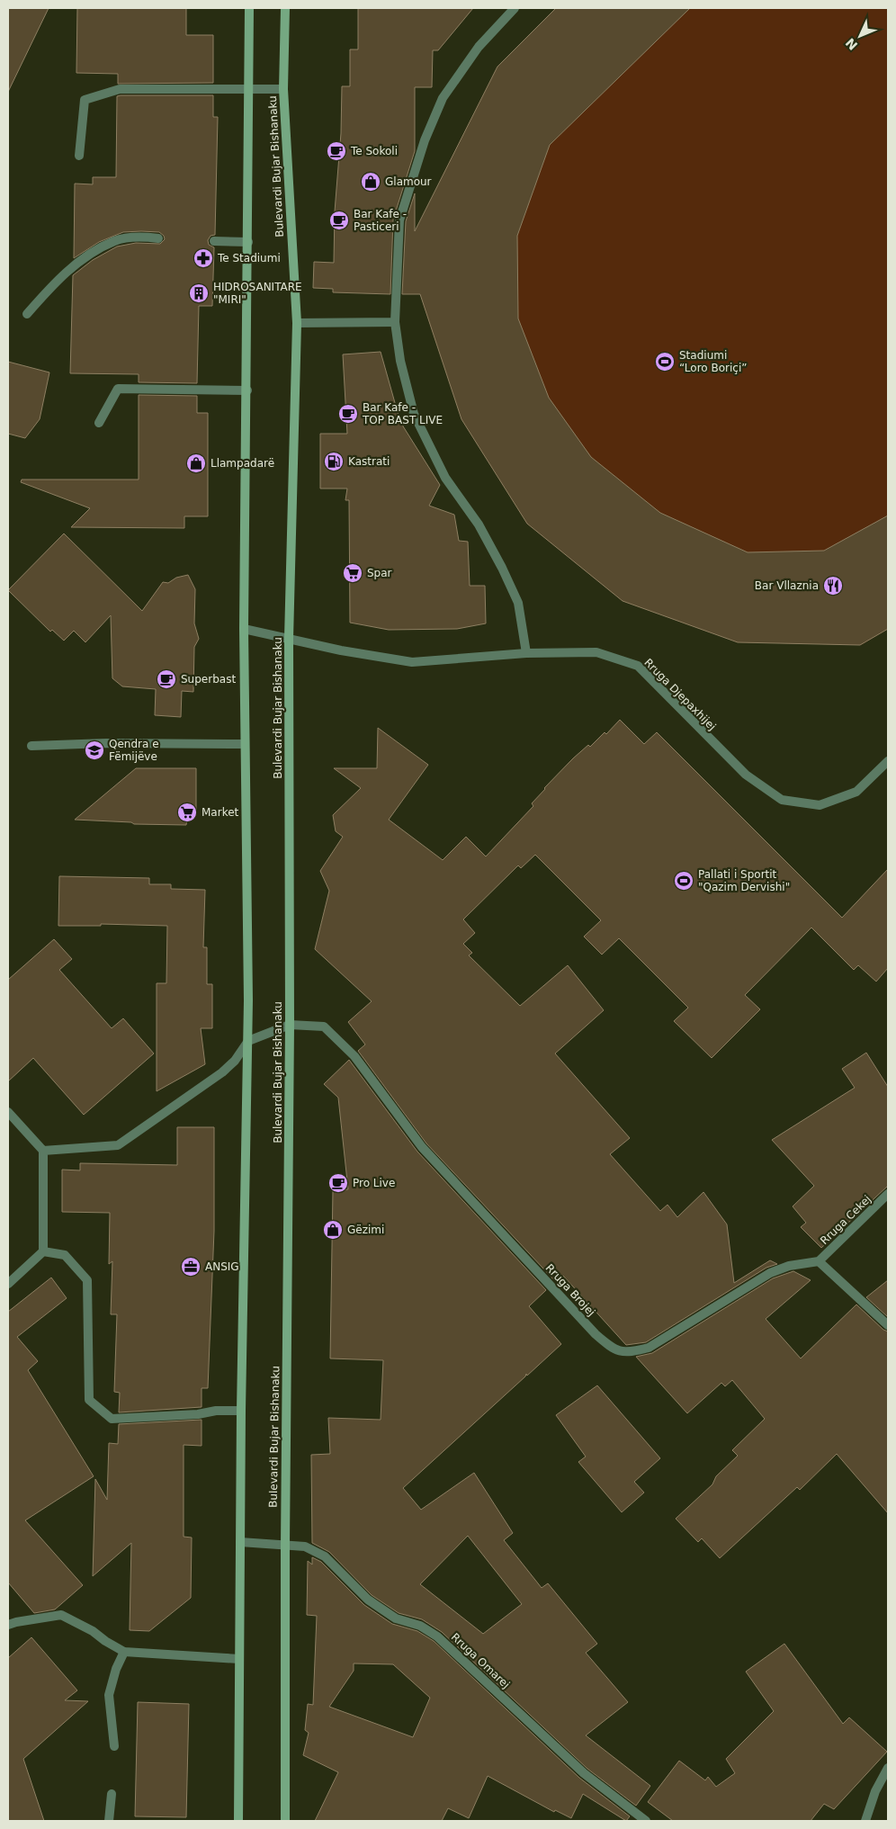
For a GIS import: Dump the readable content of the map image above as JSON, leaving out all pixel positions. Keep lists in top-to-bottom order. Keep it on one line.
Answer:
{"streets":{"main road":["Bulevardi Bujar Bishanaku"],"street":["Rruga Djepaxhijej","Rruga Cekej","Rruga Brojej","Rruga Omarej"]},"crossings":[["Bulevardi Bujar Bishanaku","Rruga Djepaxhijej"],["Bulevardi Bujar Bishanaku","Rruga Brojej"],["Bulevardi Bujar Bishanaku","Rruga Omarej"],["Rruga Cekej","Rruga Brojej"]],"places":{"cafe":["Te Sokoli","Bar Kafe - Pasticeri","Bar Kafe - TOP BAST LIVE","Superbast","Pro Live"],"shop":["Glamour","Llampadarë","Gëzimi"],"pharmacy":["Te Stadiumi"],"building":["HIDROSANITARE \"MIRI\""],"sports":["Stadiumi “Loro Boriçi”","Pallati i Sportit \"Qazim Dervishi\""],"fuel station":["Kastrati"],"supermarket":["Spar","Market"],"restaurant":["Bar Vllaznia"],"school or university":["Qendra e Fëmijëve"],"office":["ANSIG"]},"north":"bottom left"}
